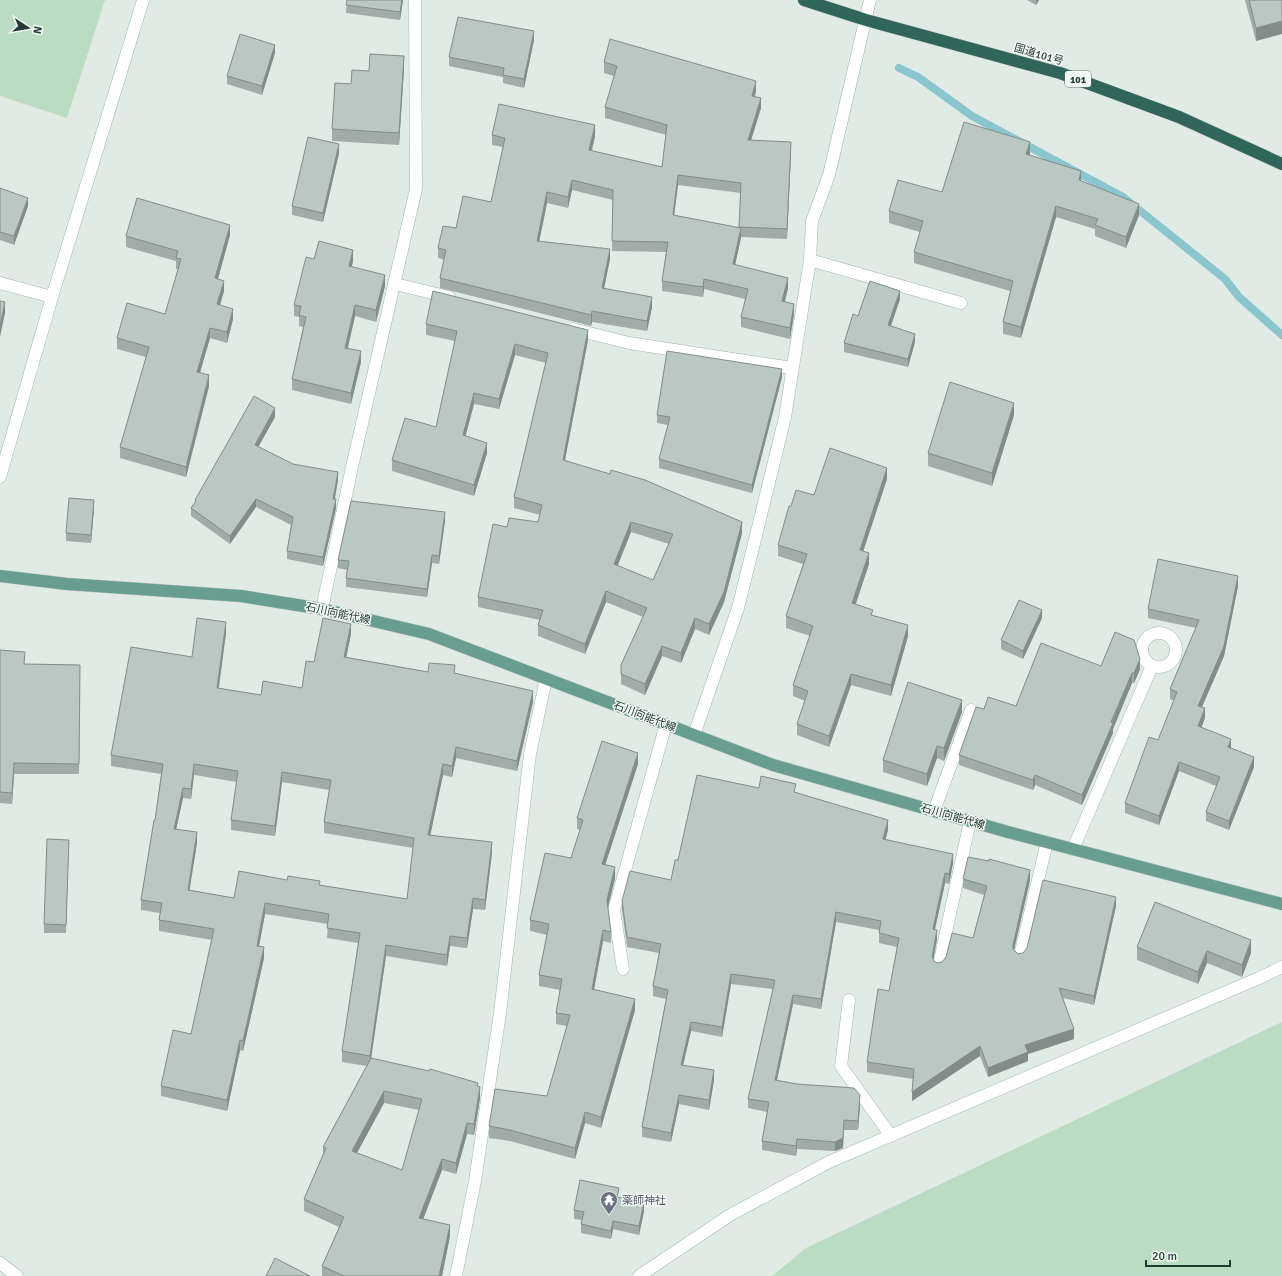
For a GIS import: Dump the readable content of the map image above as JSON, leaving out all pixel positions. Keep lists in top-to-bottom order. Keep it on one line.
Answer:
{"streets":{"highway":["国道101号","101"],"main road":["石川向能代線"]},"places":{"temple":["薬師神社"]},"scale_bar":"20 m","north":"right"}
